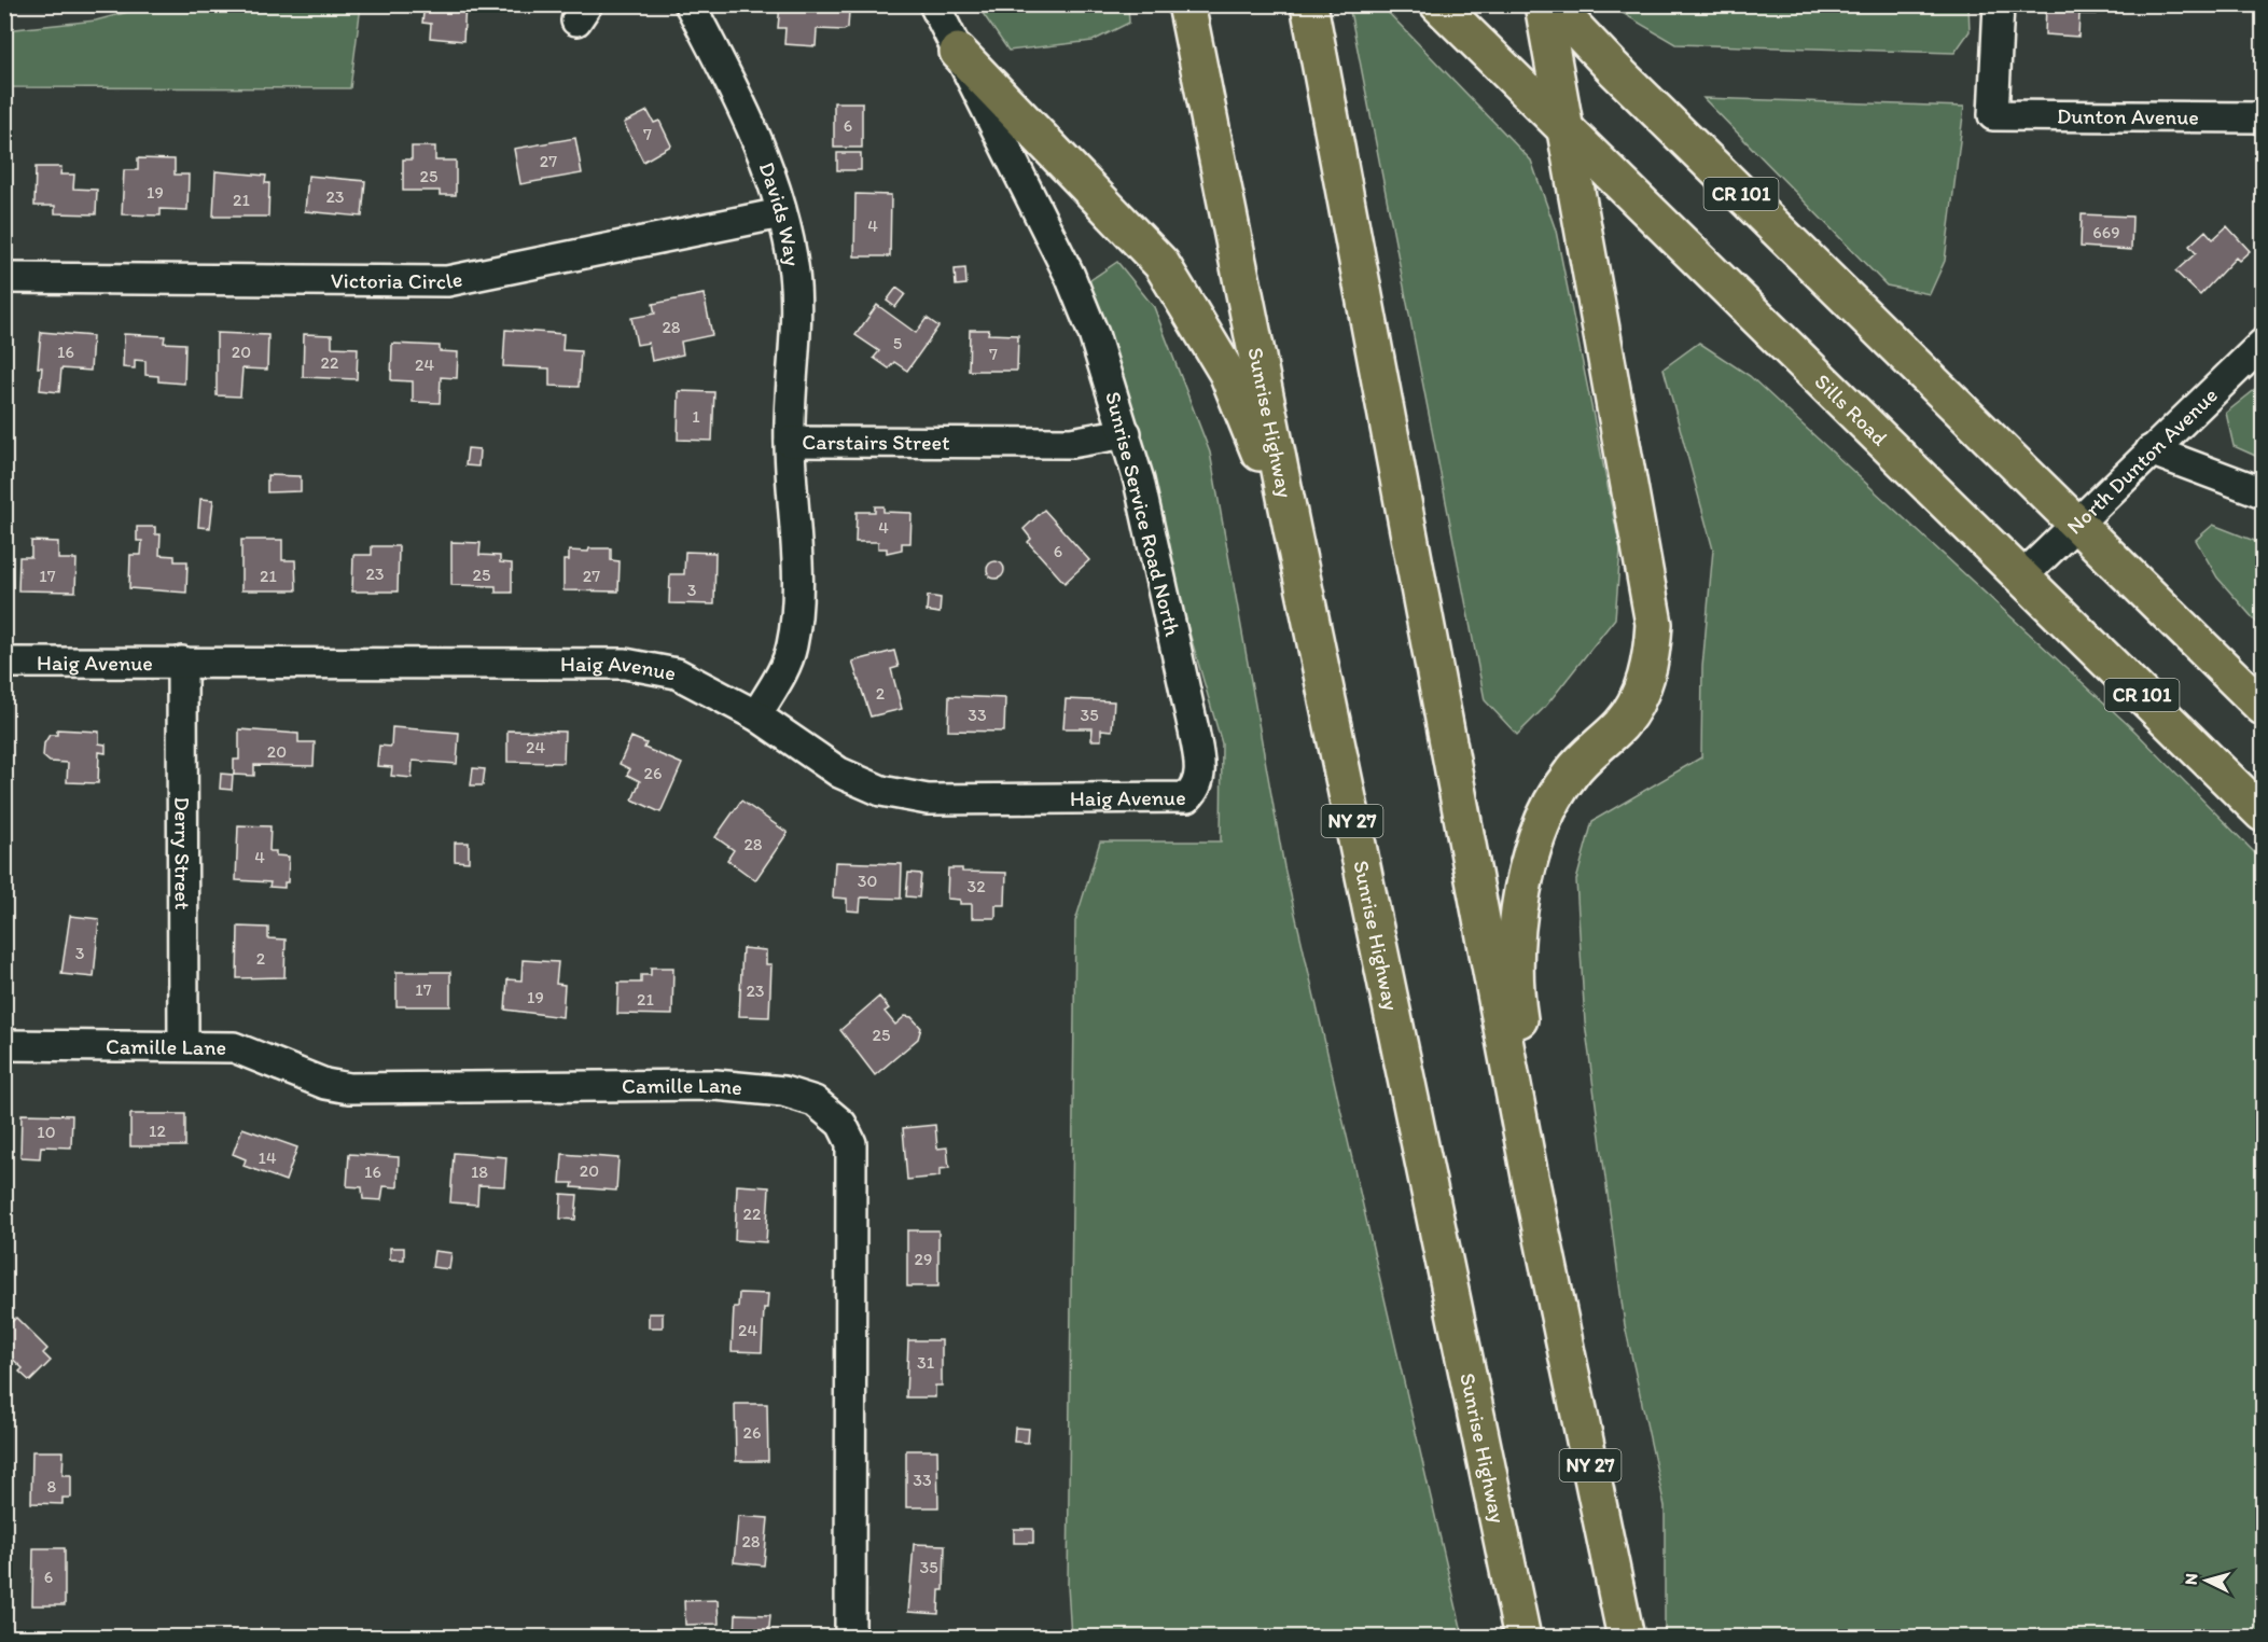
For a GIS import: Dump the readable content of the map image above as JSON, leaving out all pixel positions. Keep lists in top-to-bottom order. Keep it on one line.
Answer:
{"streets":{"main road":["CR 101","Sills Road","Sunrise Highway","NY 27"],"street":["Dunton Avenue","Davids Way","Victoria Circle","Carstairs Street","North Dunton Avenue","Sunrise Service Road North","Haig Avenue","Derry Street","Camille Lane"]},"crossings":[["CR 101","North Dunton Avenue"],["Davids Way","Victoria Circle"],["Davids Way","Carstairs Street"],["Sills Road","North Dunton Avenue"],["Carstairs Street","Sunrise Service Road North"],["Carstairs Street","Haig Avenue"],["Sunrise Service Road North","Haig Avenue"],["Haig Avenue","Derry Street"],["Derry Street","Camille Lane"]],"house_numbers":["6","7","27","25","19","23","21","4","669","28","5","16","20","7","22","24","1","4","6","23","25","17","21","27","3","2","33","35","24","20","26","28","4","30","32","3","2","17","23","19","21","25","12","10","14","20","16","18","22","29","24","31","26","33","8","28","35","6"],"north":"left"}
